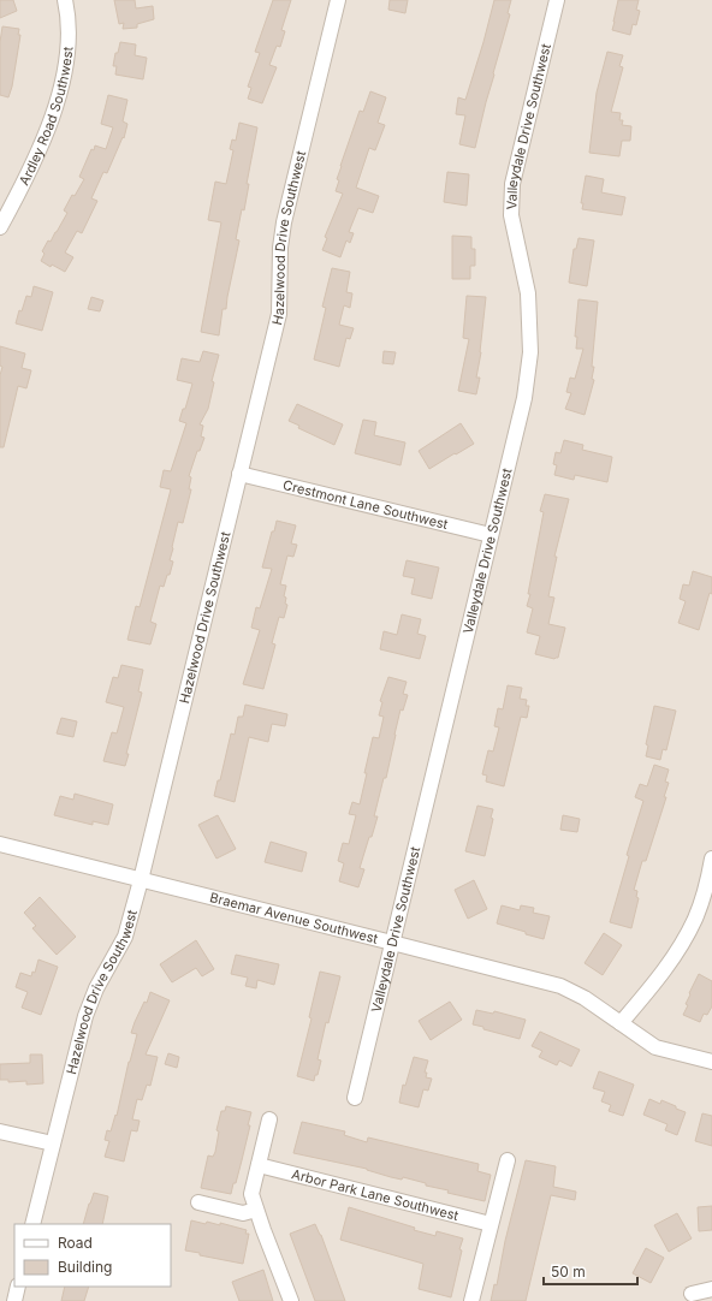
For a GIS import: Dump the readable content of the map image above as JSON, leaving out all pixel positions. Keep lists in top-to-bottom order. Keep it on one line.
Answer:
{"streets":{"street":["Ardley Road Southwest","Valleydale Drive Southwest","Hazelwood Drive Southwest","Crestmont Lane Southwest","Braemar Avenue Southwest","Arbor Park Lane Southwest"]},"crossings":[["Valleydale Drive Southwest","Crestmont Lane Southwest"],["Valleydale Drive Southwest","Braemar Avenue Southwest"],["Hazelwood Drive Southwest","Crestmont Lane Southwest"],["Hazelwood Drive Southwest","Braemar Avenue Southwest"]],"legend":["Road","Building"],"scale_bar":"50 m"}
